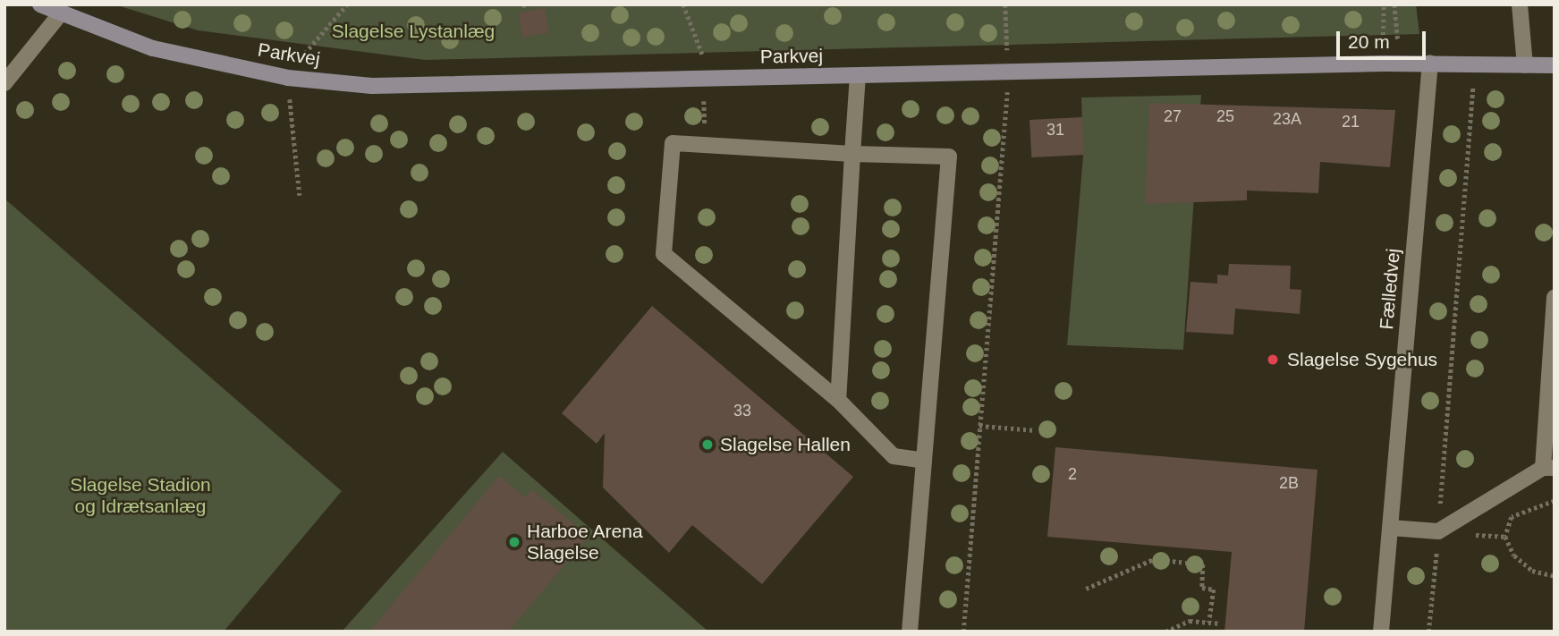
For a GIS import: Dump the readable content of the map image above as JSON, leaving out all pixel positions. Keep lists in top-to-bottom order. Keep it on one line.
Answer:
{"streets":{"street":["Parkvej","Fælledvej"]},"crossings":[["Parkvej","Fælledvej"]],"parks":["Slagelse Lystanlæg","Slagelse Stadion og Idrætsanlæg"],"places":["Slagelse Sygehus","Slagelse Hallen","Harboe Arena Slagelse"],"house_numbers":["27","25","23A","21","31","33","2","2B"],"scale_bar":"20 m"}
